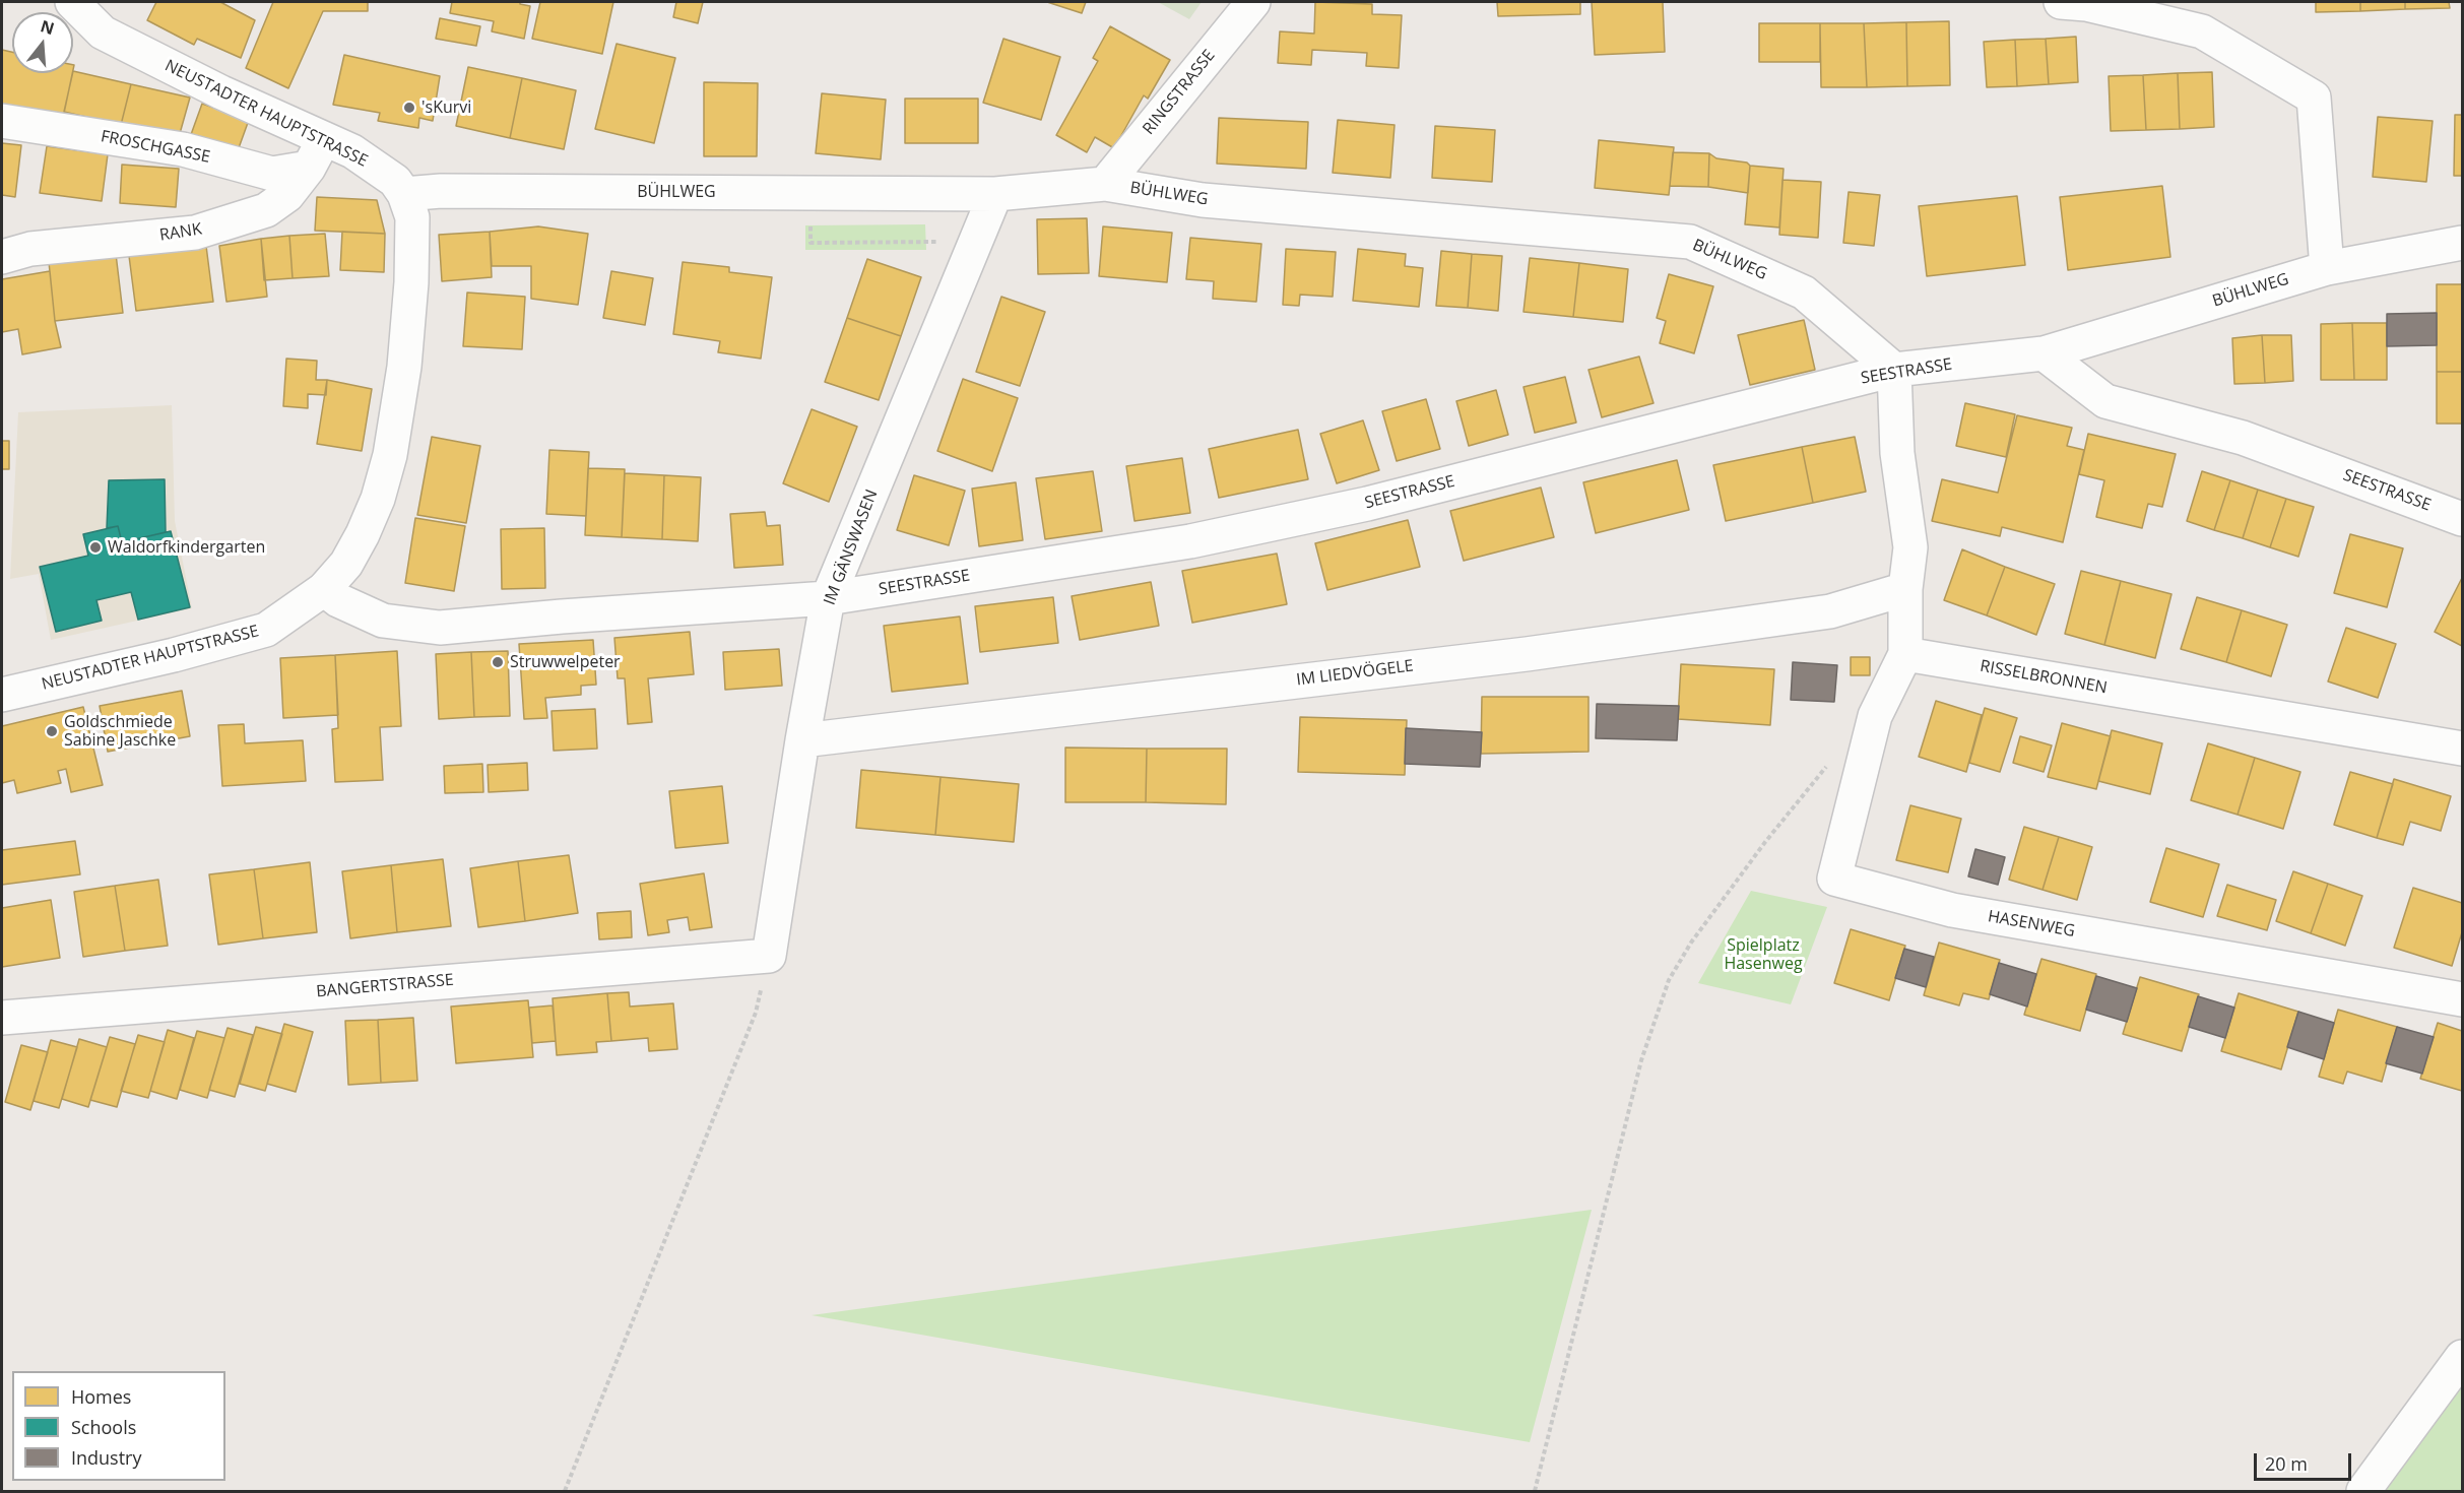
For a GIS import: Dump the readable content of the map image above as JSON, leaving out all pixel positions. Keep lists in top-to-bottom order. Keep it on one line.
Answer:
{"streets":{"street":["RINGSTRASSE","NEUSTADTER HAUPTSTRASSE","FROSCHGASSE","BÜHLWEG","RANK","SEESTRASSE","IM GÄNSWASEN","IM LIEDVÖGELE","RISSELBRONNEN","HASENWEG","BANGERTSTRASSE"]},"crossings":[["RINGSTRASSE","BÜHLWEG"],["NEUSTADTER HAUPTSTRASSE","BÜHLWEG"],["NEUSTADTER HAUPTSTRASSE","RANK"],["NEUSTADTER HAUPTSTRASSE","SEESTRASSE"],["FROSCHGASSE","RANK"],["BÜHLWEG","SEESTRASSE"],["BÜHLWEG","IM GÄNSWASEN"],["SEESTRASSE","IM GÄNSWASEN"],["IM GÄNSWASEN","IM LIEDVÖGELE"],["IM GÄNSWASEN","BANGERTSTRASSE"],["RISSELBRONNEN","HASENWEG"]],"parks":["Spielplatz Hasenweg"],"places":["'sKurvi","Waldorfkindergarten","Struwwelpeter","Goldschmiede Sabine Jaschke"],"legend":["Homes","Schools","Industry"],"scale_bar":"20 m","north":"top"}
